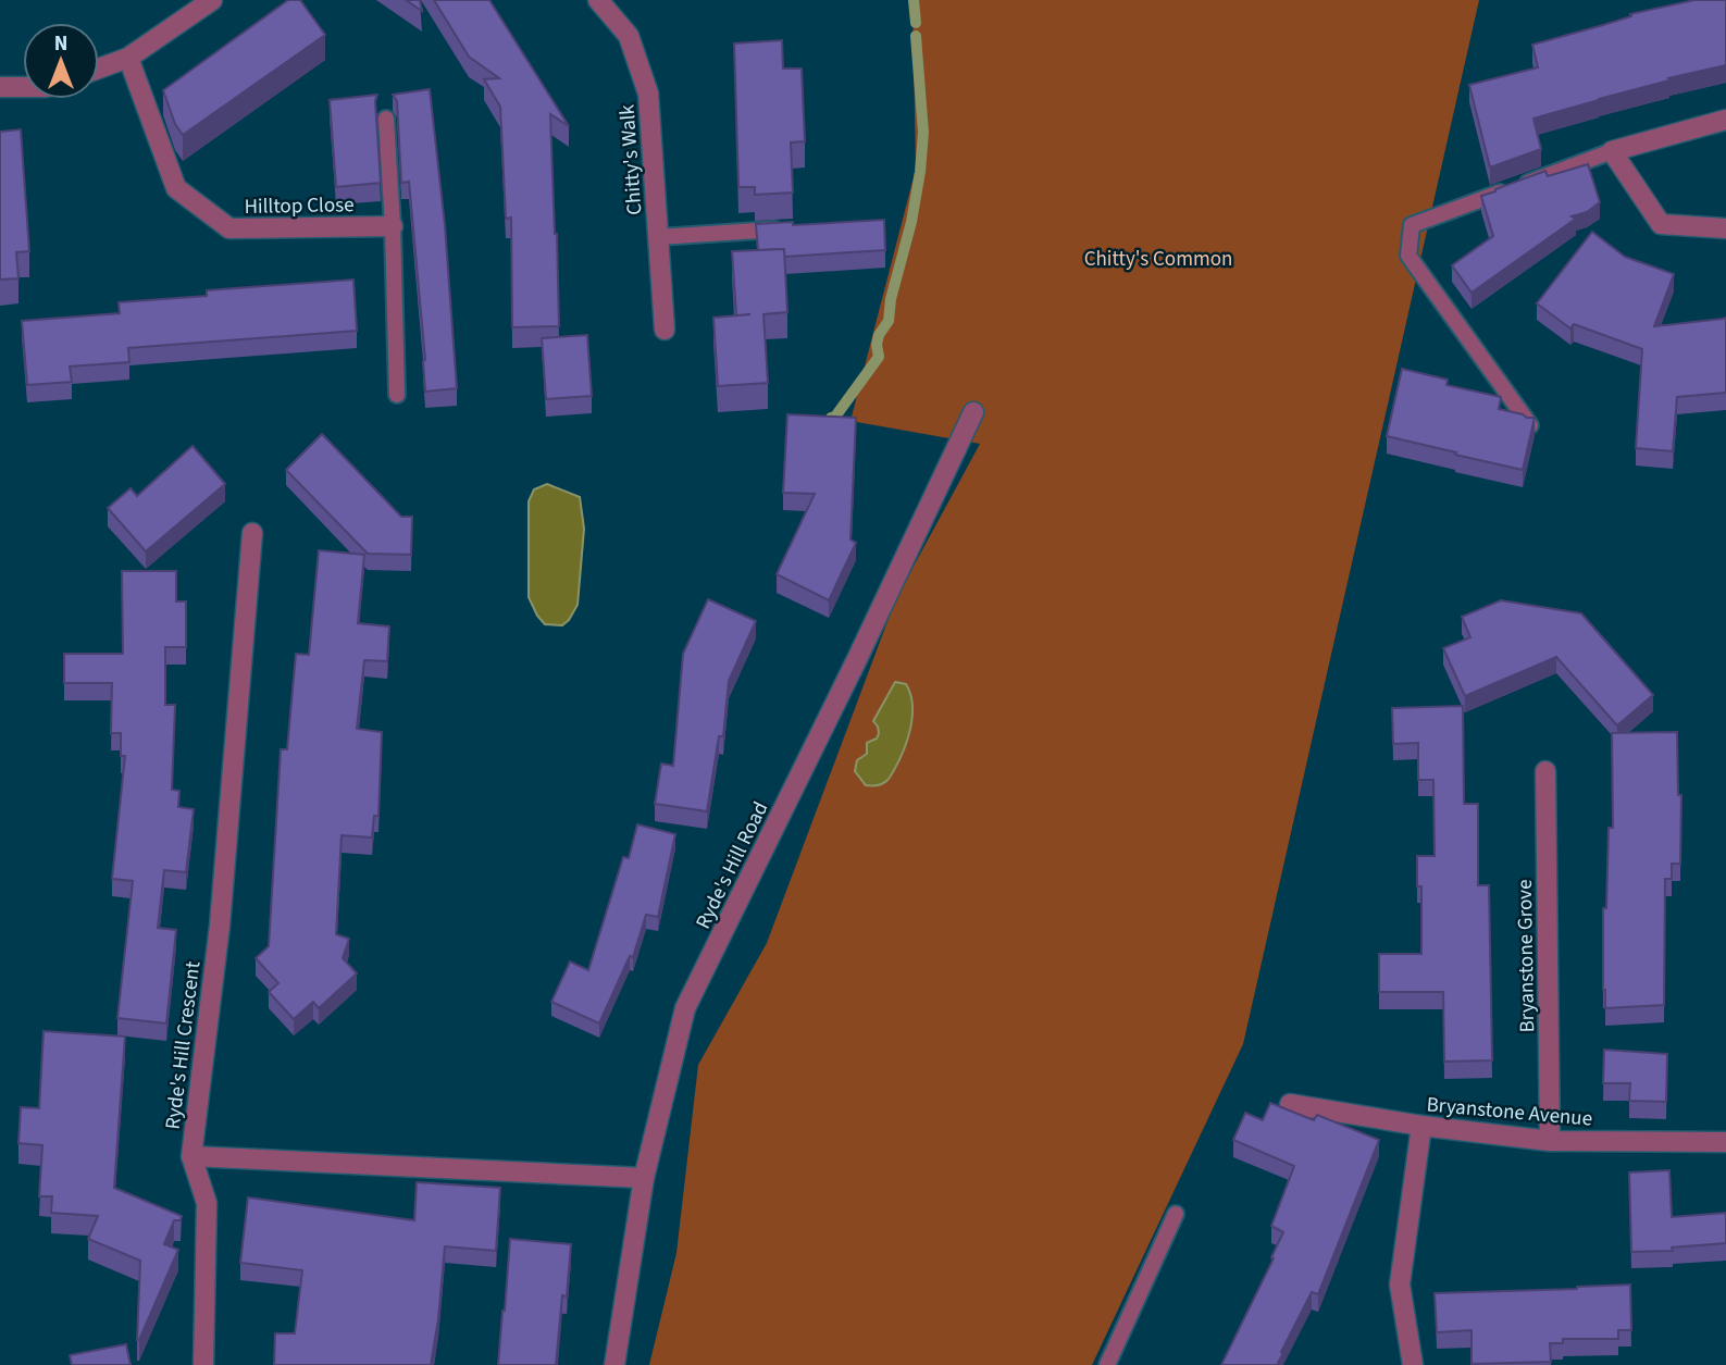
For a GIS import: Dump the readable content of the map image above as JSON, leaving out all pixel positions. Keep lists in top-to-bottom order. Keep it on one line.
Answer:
{"streets":{"street":["Chitty's Walk","Hilltop Close","Ryde's Hill Road","Bryanstone Grove","Ryde's Hill Crescent","Bryanstone Avenue"]},"crossings":[["Ryde's Hill Road","Ryde's Hill Crescent"],["Bryanstone Grove","Bryanstone Avenue"]],"parks":["Chitty's Common"],"north":"top"}
